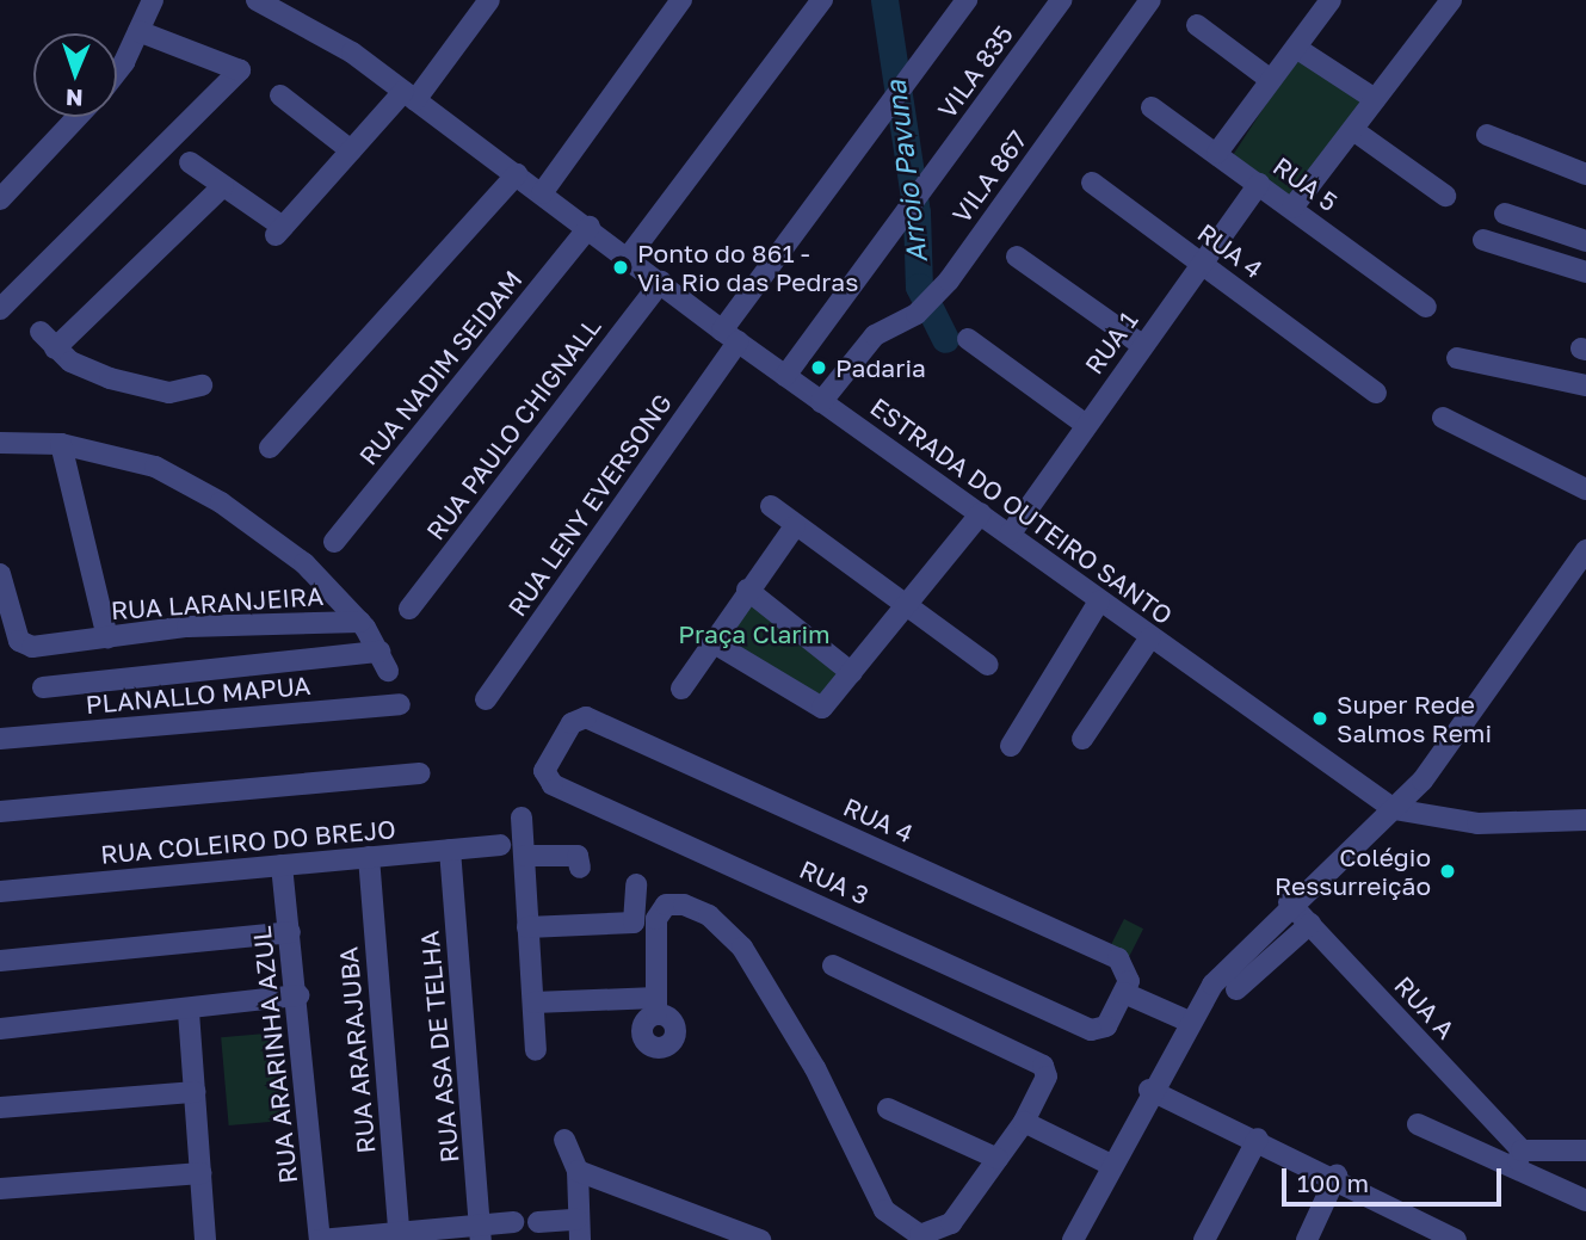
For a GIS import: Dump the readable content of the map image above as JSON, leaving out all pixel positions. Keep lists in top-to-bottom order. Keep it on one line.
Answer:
{"streets":{"street":["VILA 835","VILA 867","RUA 5","RUA 4","RUA 1","RUA NADIM SEIDAM","RUA PAULO CHIGNALL","RUA LENY EVERSONG","ESTRADA DO OUTEIRO SANTO","RUA LARANJEIRA","PLANALLO MAPUA","RUA COLEIRO DO BREJO","RUA 3","RUA A","RUA ASA DE TELHA","RUA ARARAJUBA","RUA ARARINHA AZUL"]},"crossings":[["VILA 835","ESTRADA DO OUTEIRO SANTO"],["VILA 867","ESTRADA DO OUTEIRO SANTO"],["RUA 5","RUA 1"],["RUA 4","RUA 1"],["RUA 4","RUA 3"],["RUA 1","ESTRADA DO OUTEIRO SANTO"],["RUA NADIM SEIDAM","ESTRADA DO OUTEIRO SANTO"],["RUA PAULO CHIGNALL","ESTRADA DO OUTEIRO SANTO"],["RUA LENY EVERSONG","ESTRADA DO OUTEIRO SANTO"],["RUA COLEIRO DO BREJO","RUA ASA DE TELHA"],["RUA COLEIRO DO BREJO","RUA ARARAJUBA"],["RUA COLEIRO DO BREJO","RUA ARARINHA AZUL"]],"water":["Arroio Pavuna"],"parks":["Praça Clarim"],"places":["Ponto do 861 - Via Rio das Pedras","Padaria","Super Rede Salmos Remi","Colégio Ressurreição"],"scale_bar":"100 m","north":"bottom"}
